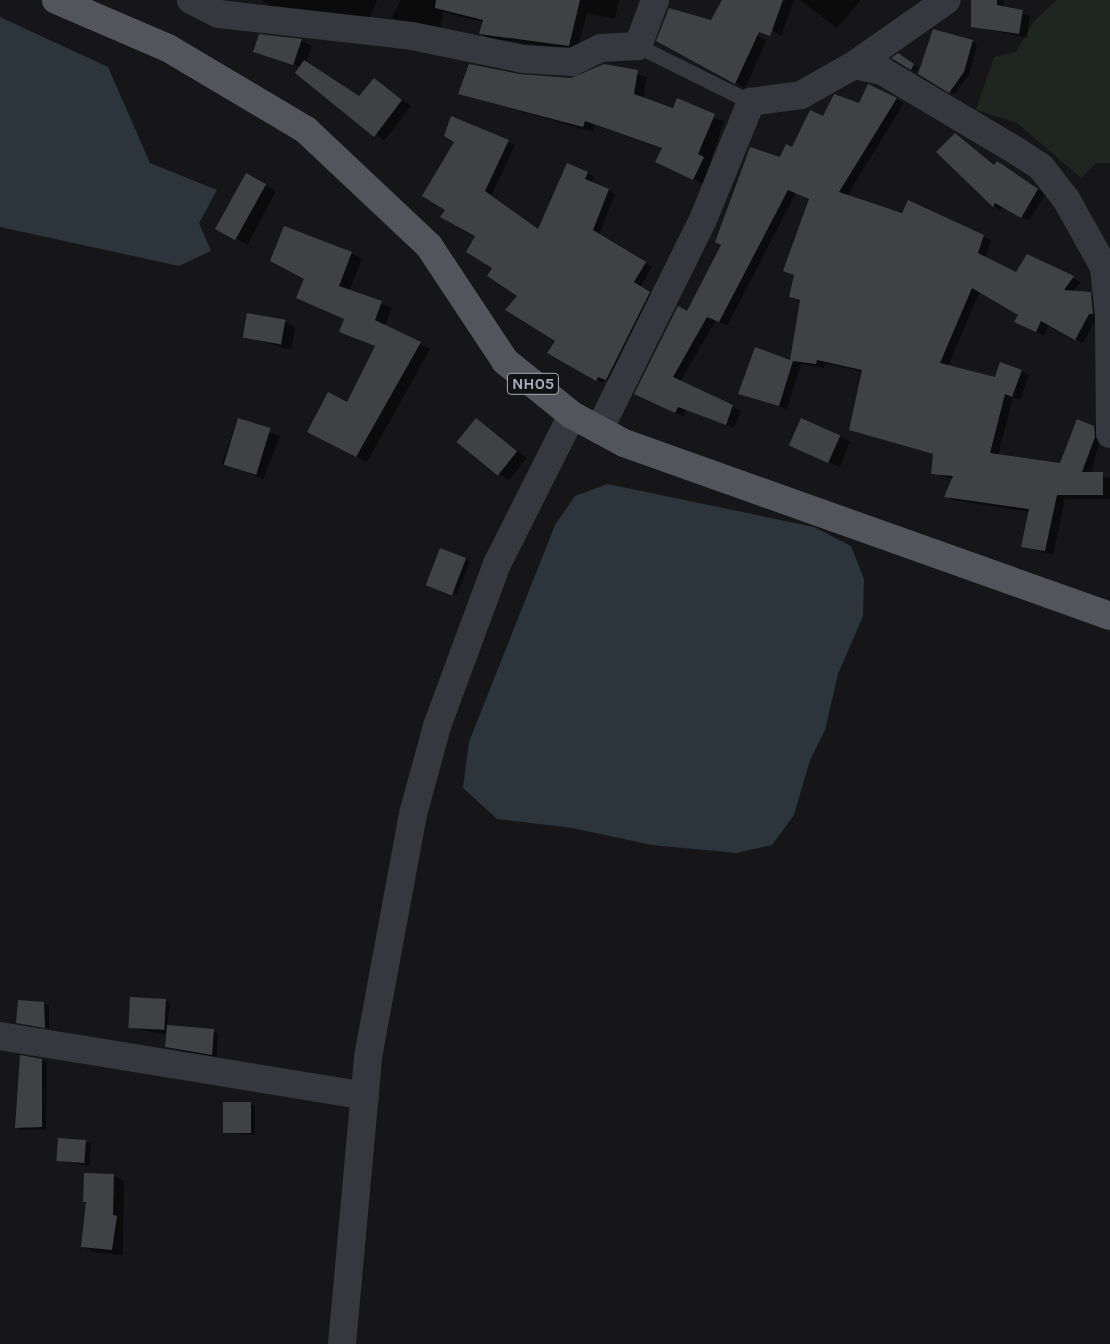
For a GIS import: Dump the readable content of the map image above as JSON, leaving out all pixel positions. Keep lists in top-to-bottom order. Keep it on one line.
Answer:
{"streets":{"main road":["NH05"]}}
